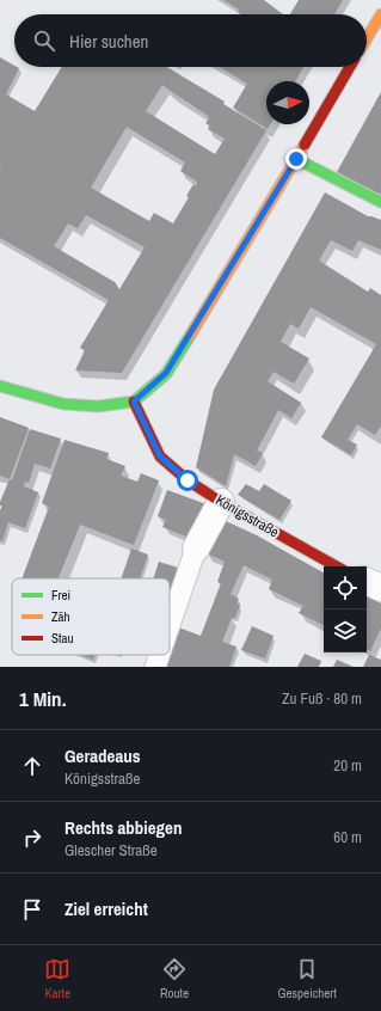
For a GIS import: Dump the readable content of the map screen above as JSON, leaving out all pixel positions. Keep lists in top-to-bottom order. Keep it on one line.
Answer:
{"streets":{"street":["Königsstraße"]},"legend":["Frei","Zäh","Stau"],"north":"right","page":{"search":"Hier suchen","heading":["1 Min.","Zu Fuß · 80 m"],"list":[["Geradeaus","Königsstraße","20 m"],["Rechts abbiegen","Glescher Straße","60 m"],"Ziel erreicht"],"nav":["Karte","Route","Gespeichert"]}}
